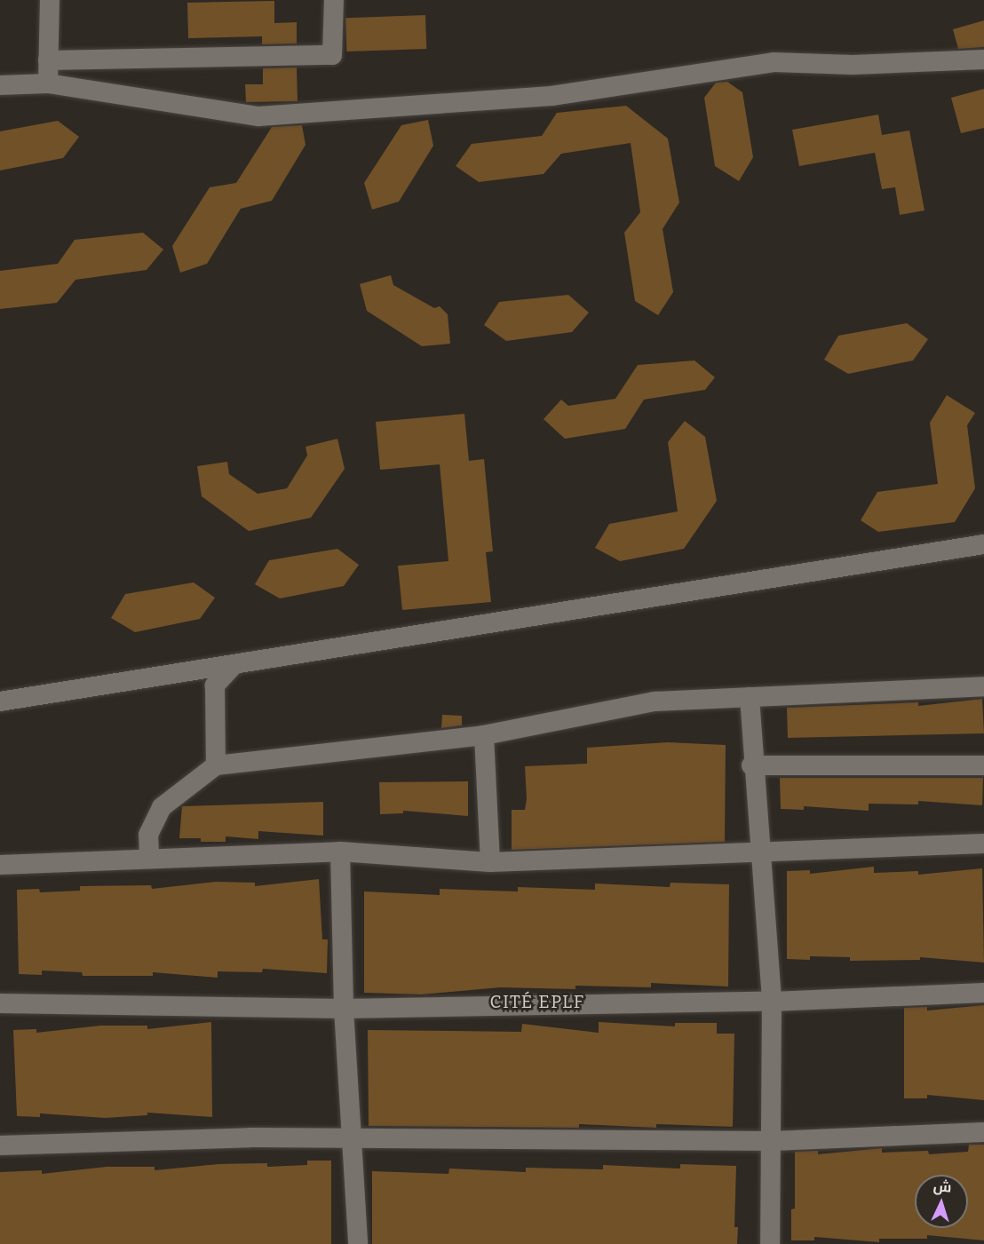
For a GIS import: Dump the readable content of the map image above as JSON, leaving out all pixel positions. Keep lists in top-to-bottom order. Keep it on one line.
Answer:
{"districts":["CITÉ EPLF"],"north":"top"}
